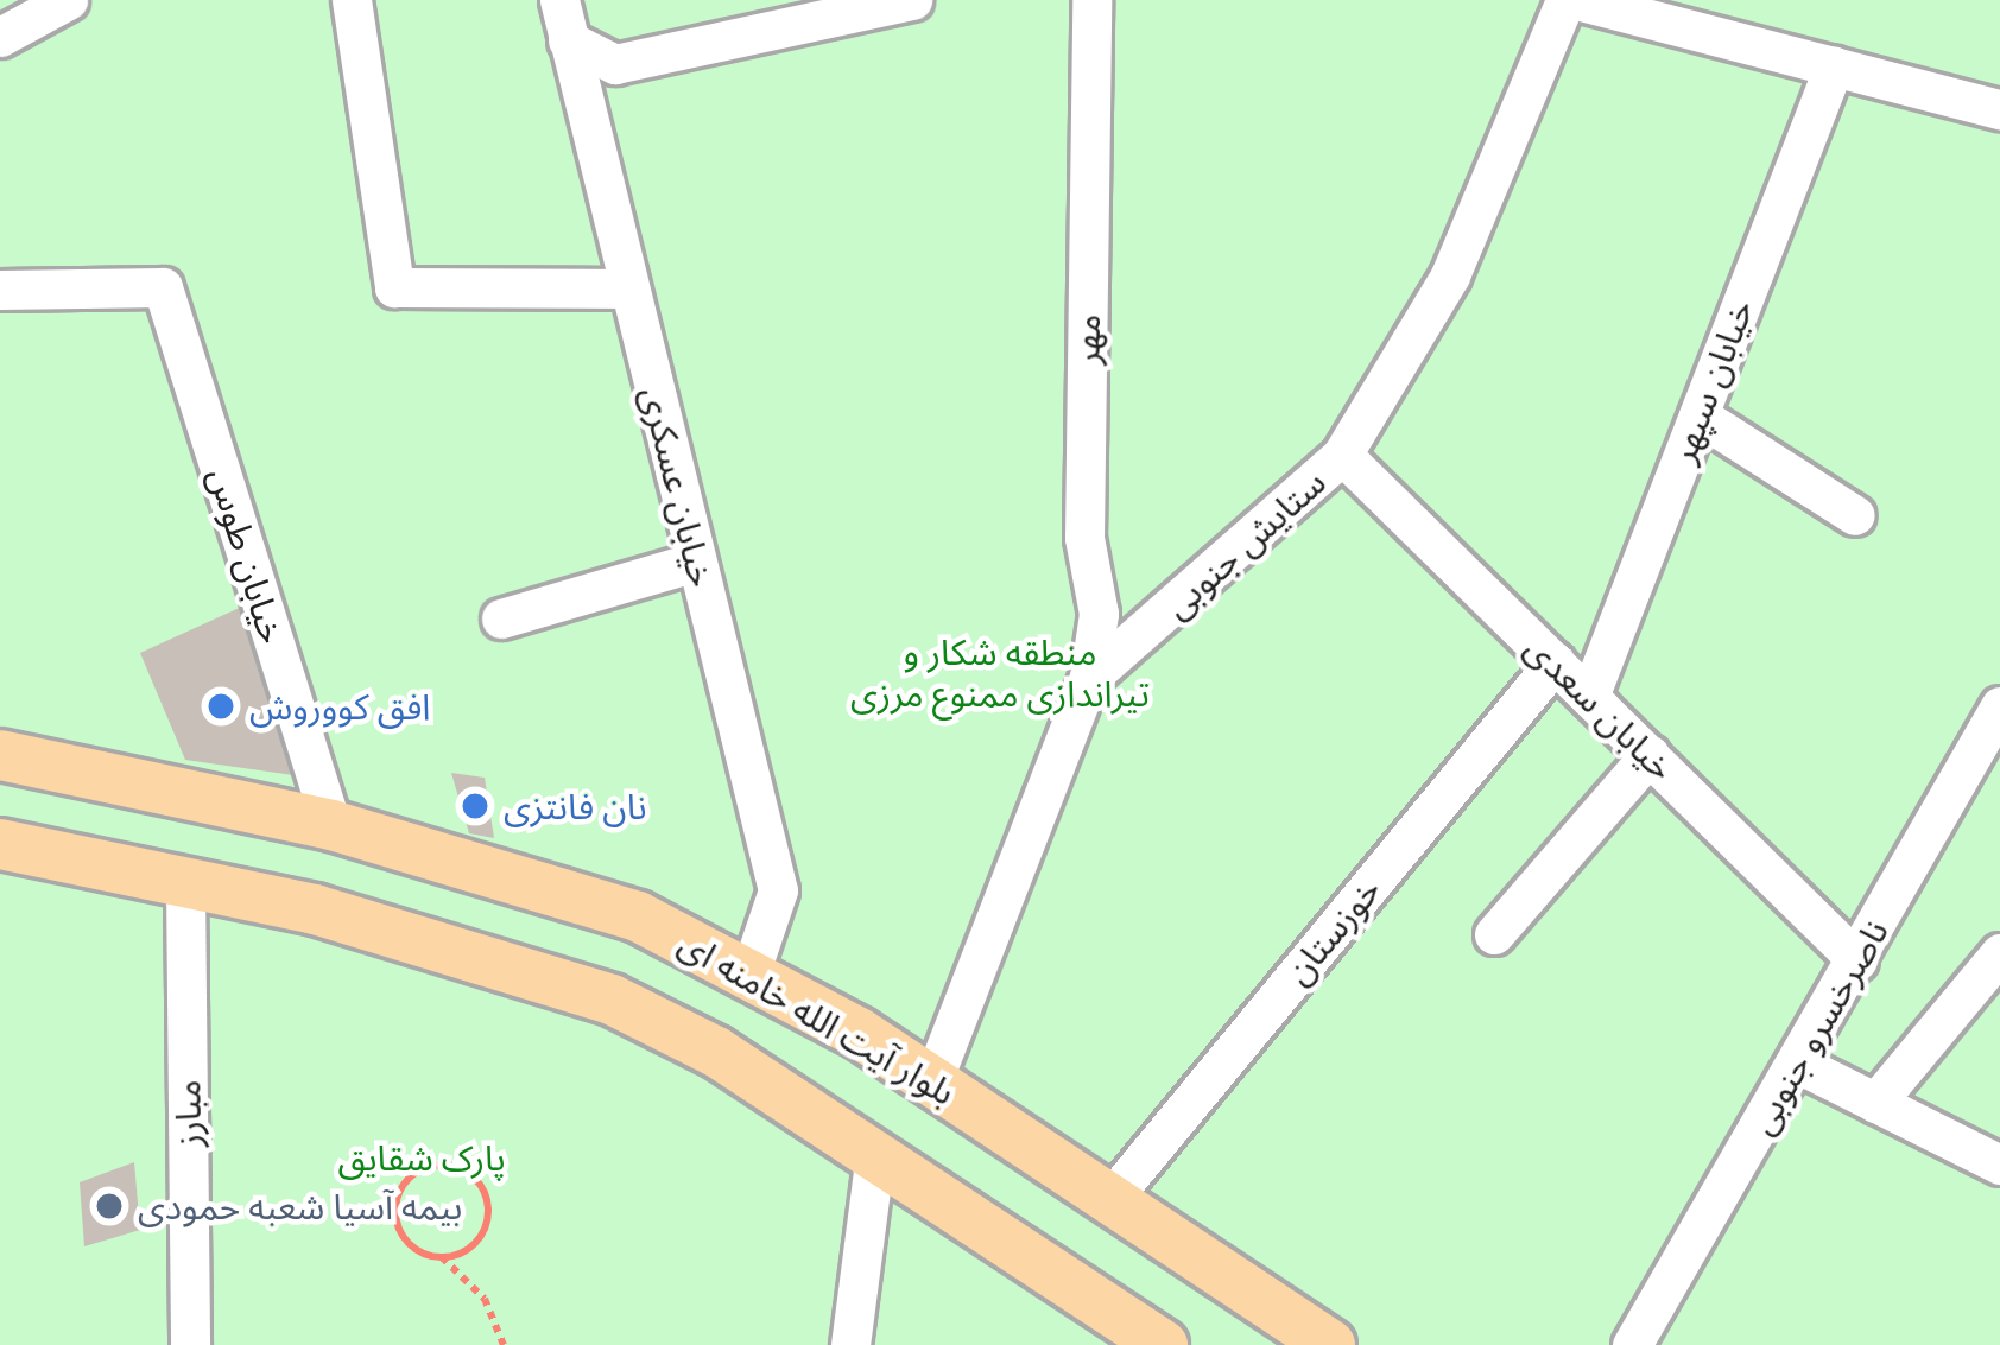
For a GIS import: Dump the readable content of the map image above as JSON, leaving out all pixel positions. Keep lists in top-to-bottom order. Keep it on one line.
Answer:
{"streets":{"main road":["بلوار آیت الله خامنه ای"],"street":["مهر","خیابان سپهر","خیابان عسکری","ستایش جنوبی","خیابان طوس","خیابان سعدی","خوزستان","ناصرخسرو جنوبی","مبارز"]},"crossings":[["مهر","ستایش جنوبی"],["خیابان سپهر","خیابان سعدی"],["خیابان عسکری","بلوار آیت الله خامنه ای"],["ستایش جنوبی","خیابان سعدی"],["ستایش جنوبی","بلوار آیت الله خامنه ای"],["خیابان طوس","بلوار آیت الله خامنه ای"],["خیابان سعدی","خوزستان"],["خیابان سعدی","ناصرخسرو جنوبی"],["خوزستان","بلوار آیت الله خامنه ای"]],"parks":["منطقه شکار و تیراندازی ممنوع مرزی","پارک شقایق"],"places":["افق کووروش","نان فانتزی","بیمه آسیا شعبه حمودی"]}
